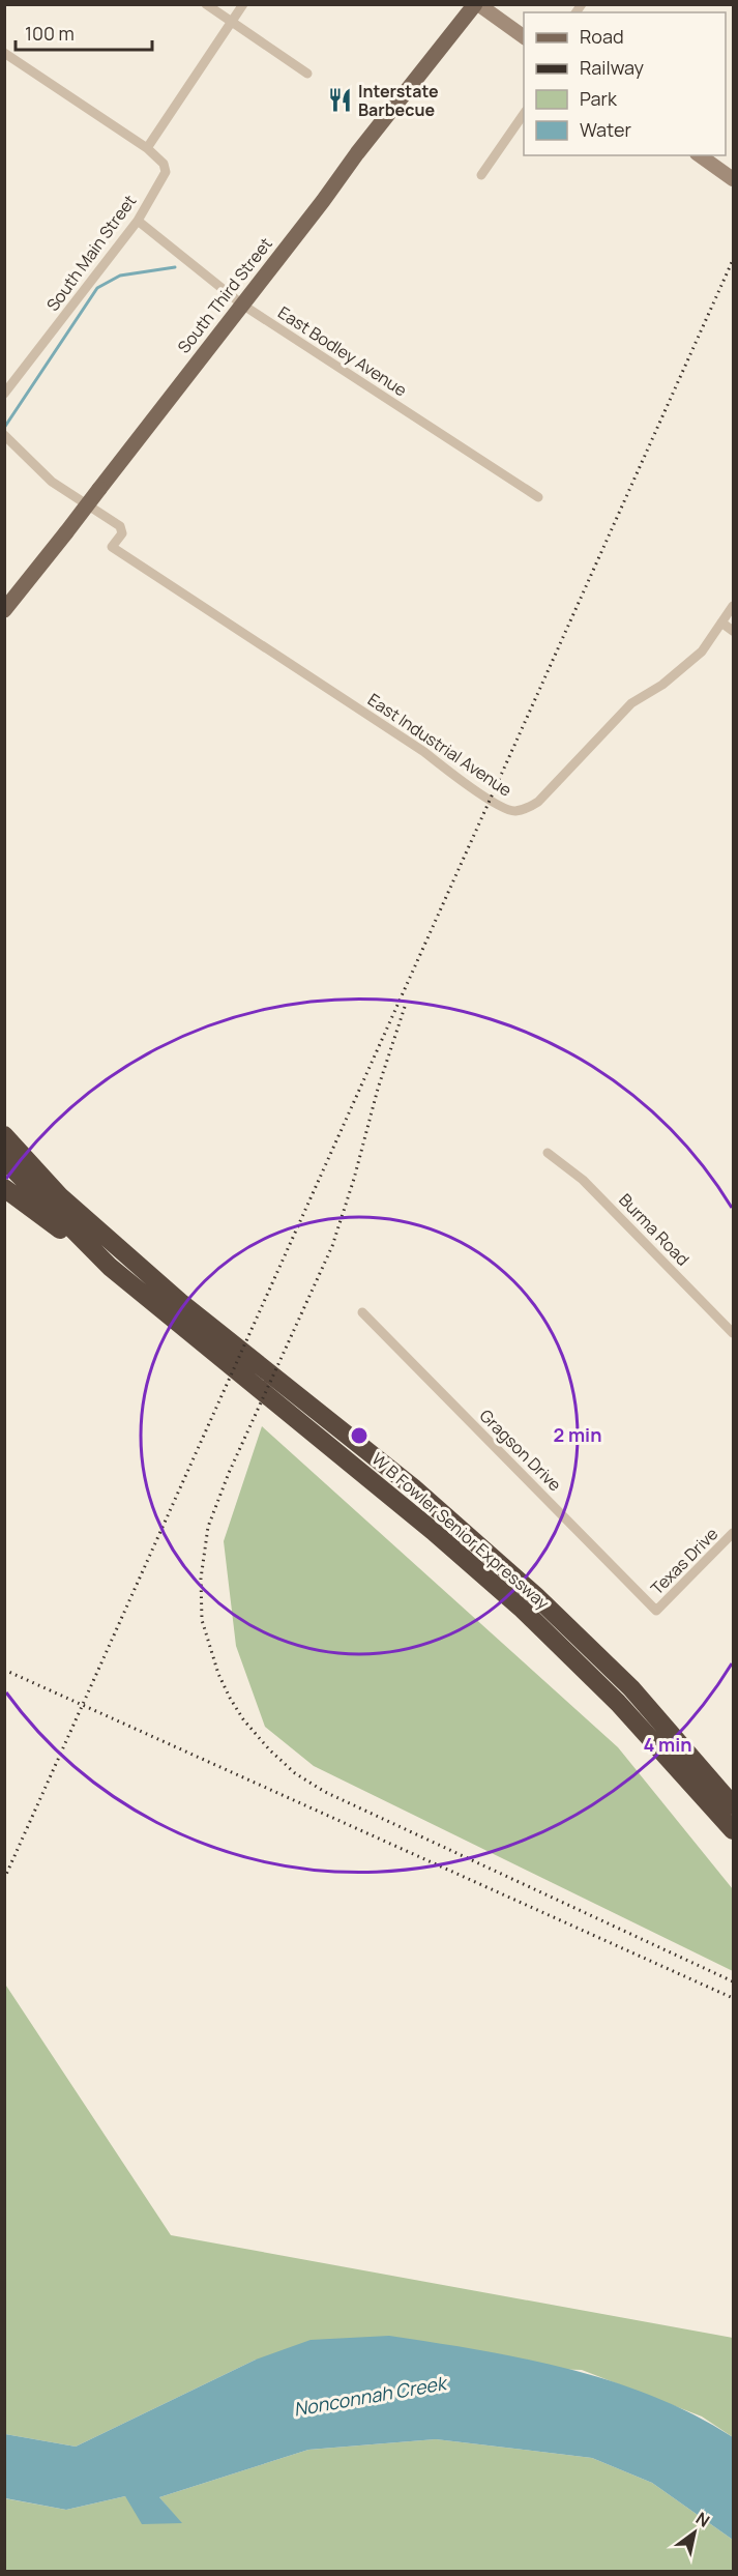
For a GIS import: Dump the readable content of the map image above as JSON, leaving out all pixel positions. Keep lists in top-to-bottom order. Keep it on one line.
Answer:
{"streets":{"highway":["W B Fowler Senior Expressway"],"main road":["South Third Street"],"street":["South Main Street","East Bodley Avenue","East Industrial Avenue","Burma Road","Gragson Drive","Texas Drive"]},"crossings":[["South Main Street","East Bodley Avenue"],["South Third Street","East Bodley Avenue"],["Gragson Drive","Texas Drive"]],"water":["Nonconnah Creek"],"places":{"restaurant":["Interstate Barbecue"]},"legend":["Road","Railway","Park","Water"],"scale_bar":"100 m","north":"top right","rings":["2 min","4 min"]}
